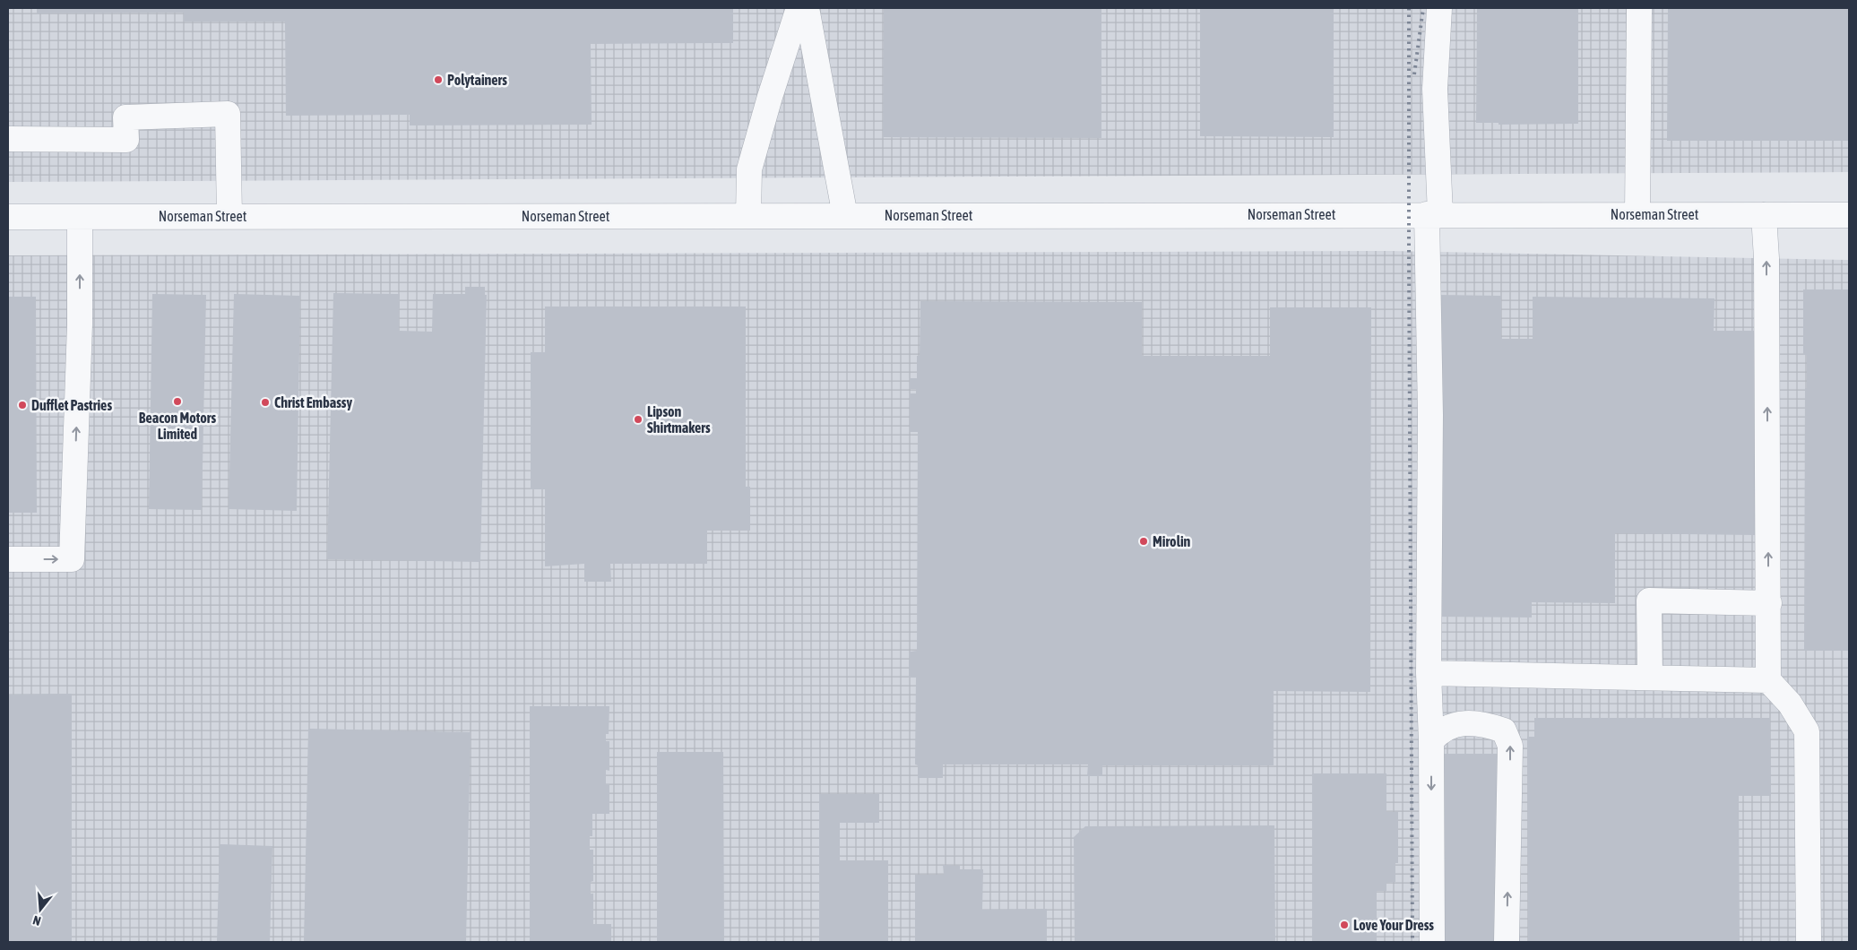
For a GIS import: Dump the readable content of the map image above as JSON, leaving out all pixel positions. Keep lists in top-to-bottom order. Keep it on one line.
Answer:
{"streets":{"street":["Norseman Street"]},"places":["Polytainers","Beacon Motors Limited","Christ Embassy","Dufflet Pastries","Lipson Shirtmakers","Mirolin","Love Your Dress"],"north":"bottom"}
